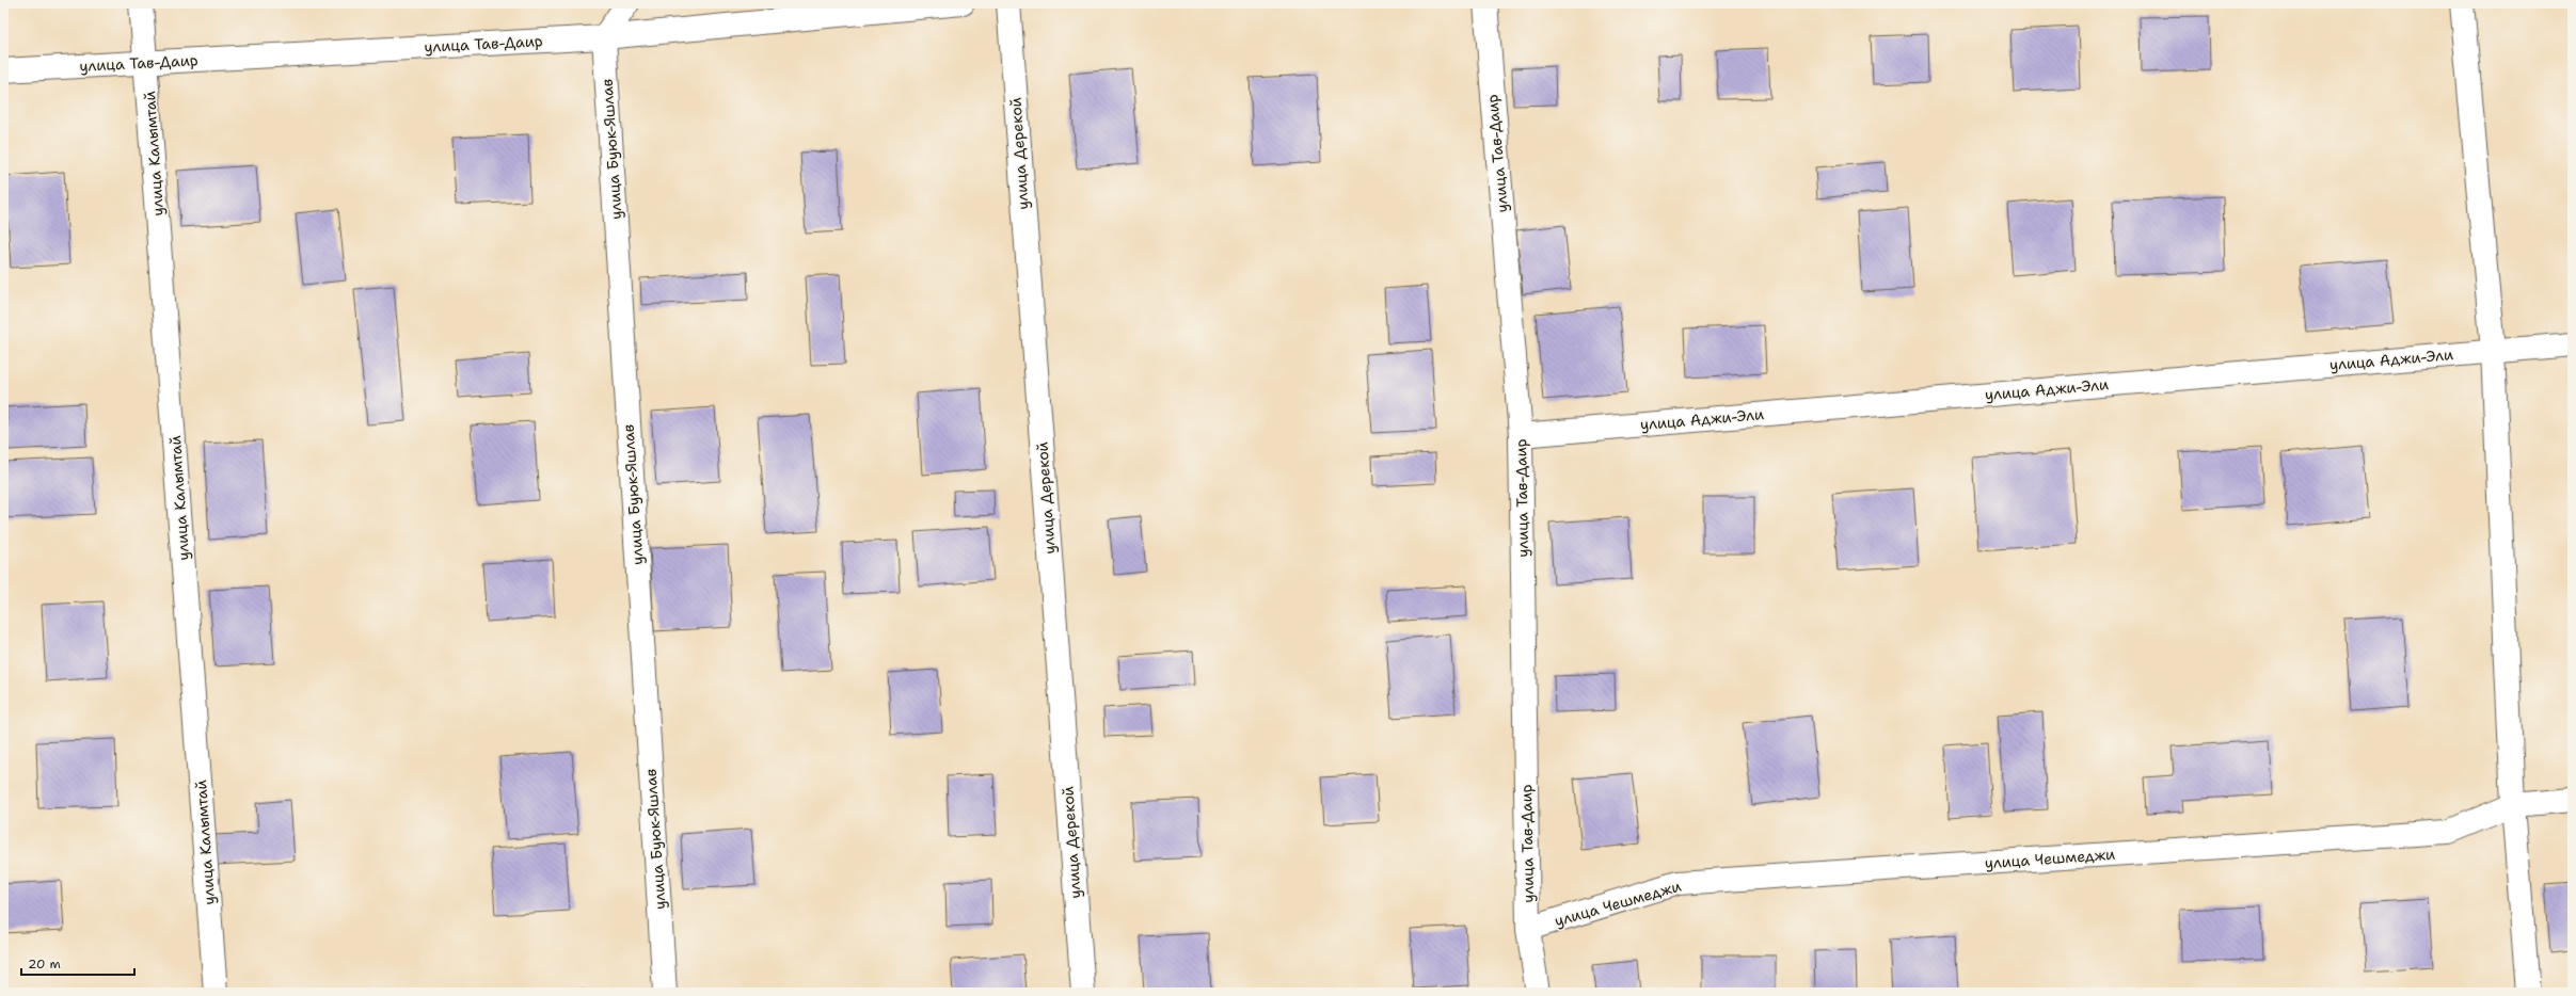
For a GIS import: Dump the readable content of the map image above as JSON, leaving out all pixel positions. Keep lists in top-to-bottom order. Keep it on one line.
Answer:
{"streets":{"street":["улица Тав-Даир","улица Буюк-Яшлав","улица Калымтай","улица Дерекой","улица Аджи-Эли","улица Чешмеджи"]},"crossings":[["улица Тав-Даир","улица Буюк-Яшлав"],["улица Тав-Даир","улица Калымтай"],["улица Тав-Даир","улица Аджи-Эли"],["улица Тав-Даир","улица Чешмеджи"]],"scale_bar":"20 m"}
